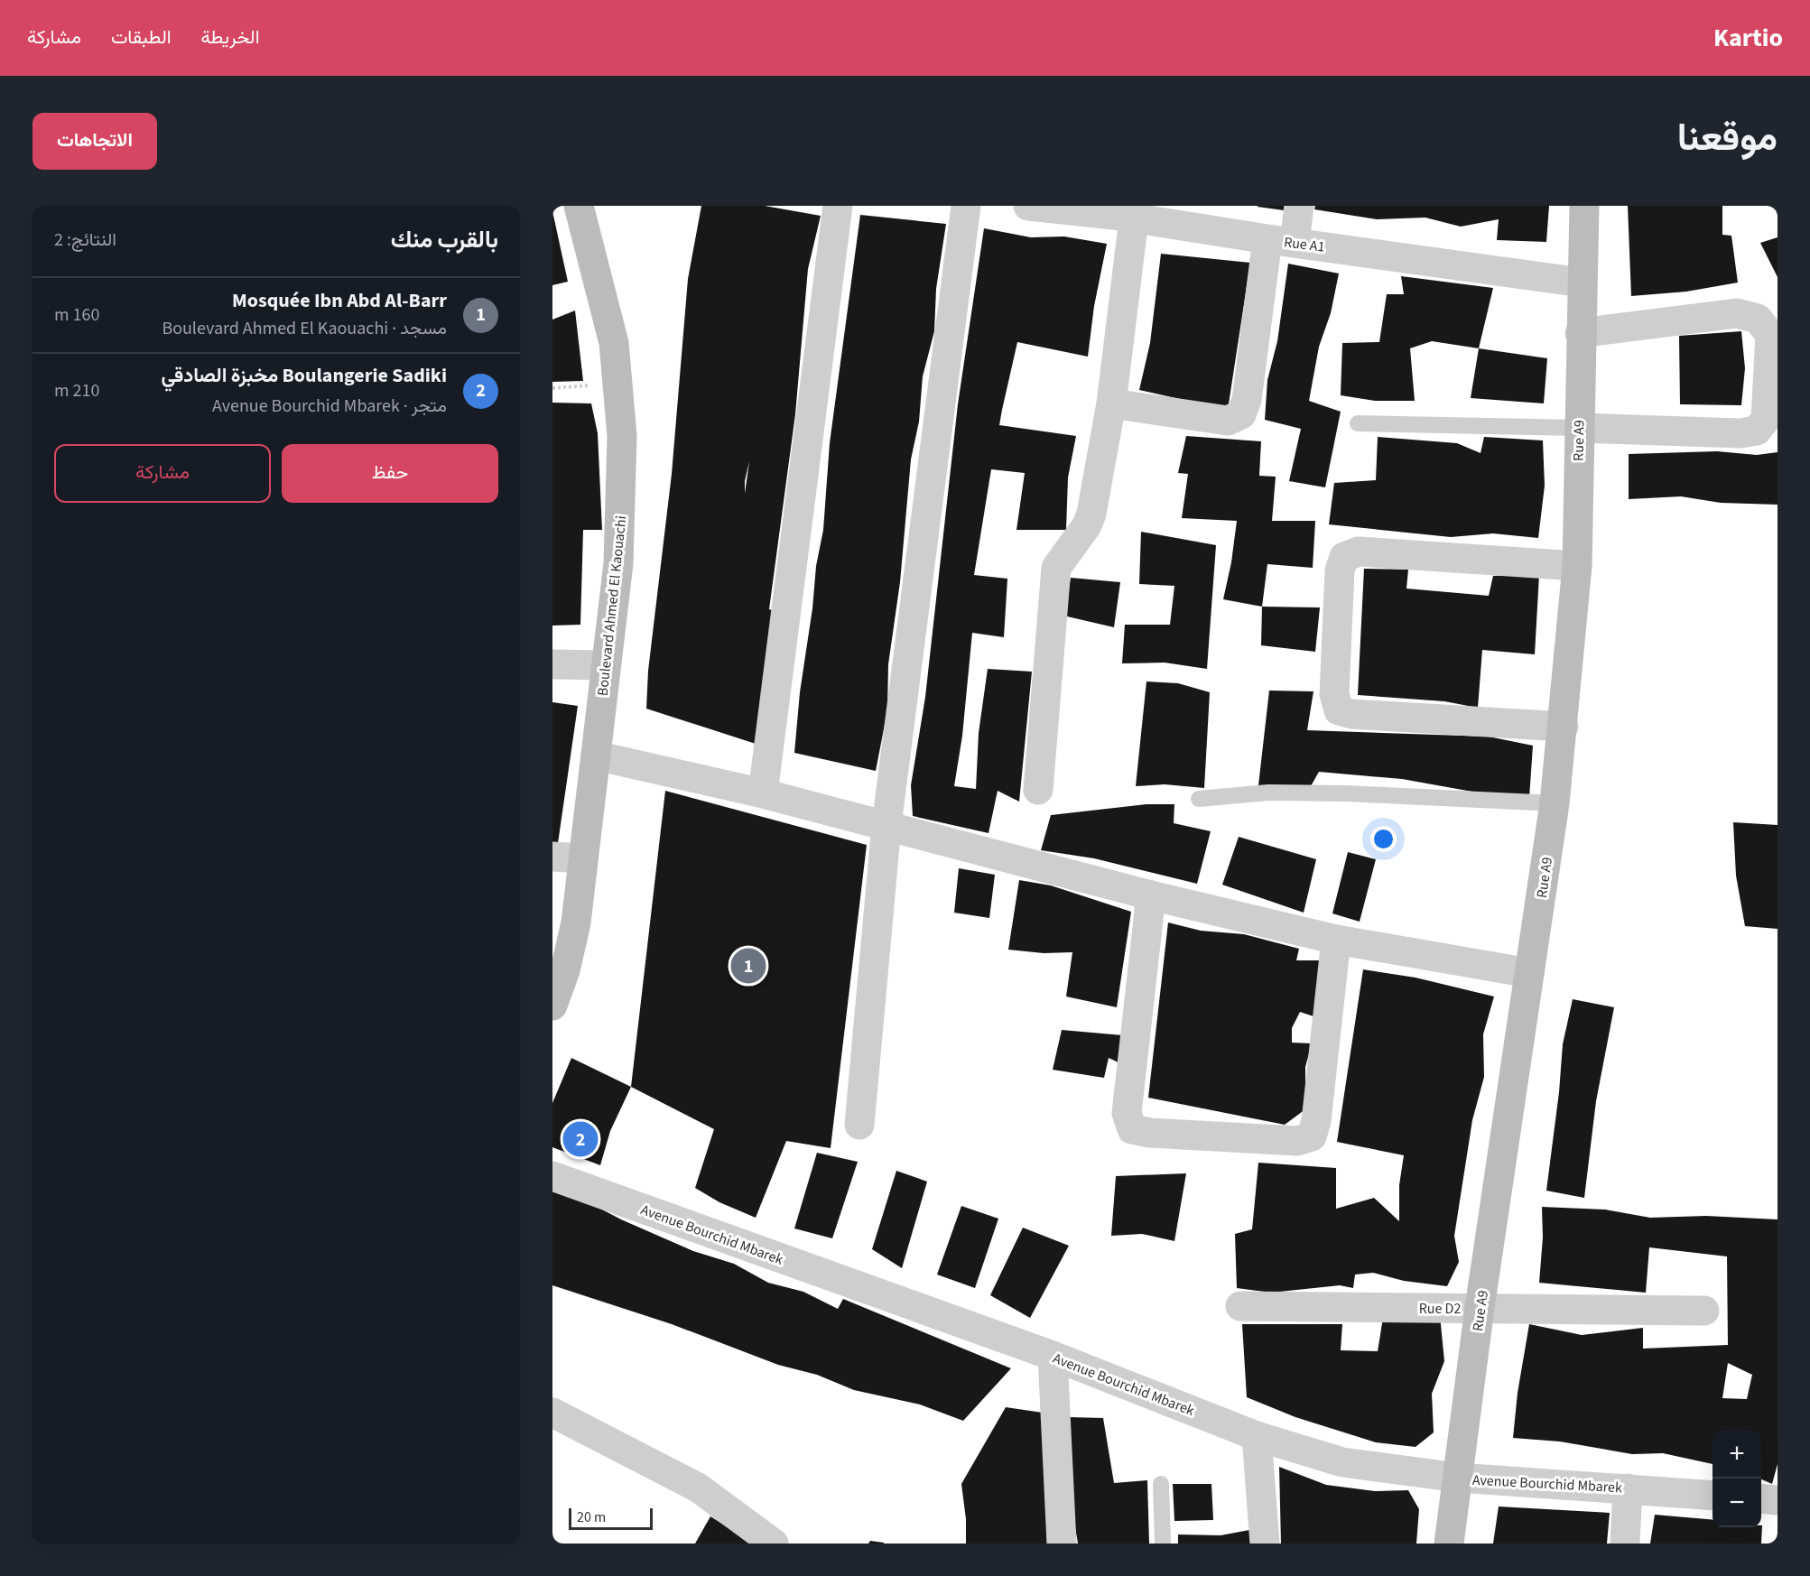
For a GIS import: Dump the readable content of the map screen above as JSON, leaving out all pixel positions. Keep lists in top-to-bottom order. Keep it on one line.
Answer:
{"streets":{"street":["Rue A1","Rue A9","Boulevard Ahmed El Kaouachi","Avenue Bourchid Mbarek","Rue D2"]},"crossings":[["Rue A1","Rue A9"],["Rue A9","Avenue Bourchid Mbarek"],["Rue A9","Rue D2"]],"scale_bar":"20 m","page":{"header":"Kartio","nav":["الخريطة","الطبقات","مشاركة"],"title":"موقعنا","buttons":["الاتجاهات",["حفظ","مشاركة"]],"heading":["بالقرب منك","النتائج: 2"],"list":[{"mark":"1","name":"Mosquée Ibn Abd Al-Barr","note":"مسجد · Boulevard Ahmed El Kaouachi","value":"160 m"},{"mark":"2","name":"Boulangerie Sadiki مخبزة الصادقي","note":"متجر · Avenue Bourchid Mbarek","value":"210 m"}],"pins":["1","2"],"map_buttons":["+","−"],"scale":"20 m"}}
